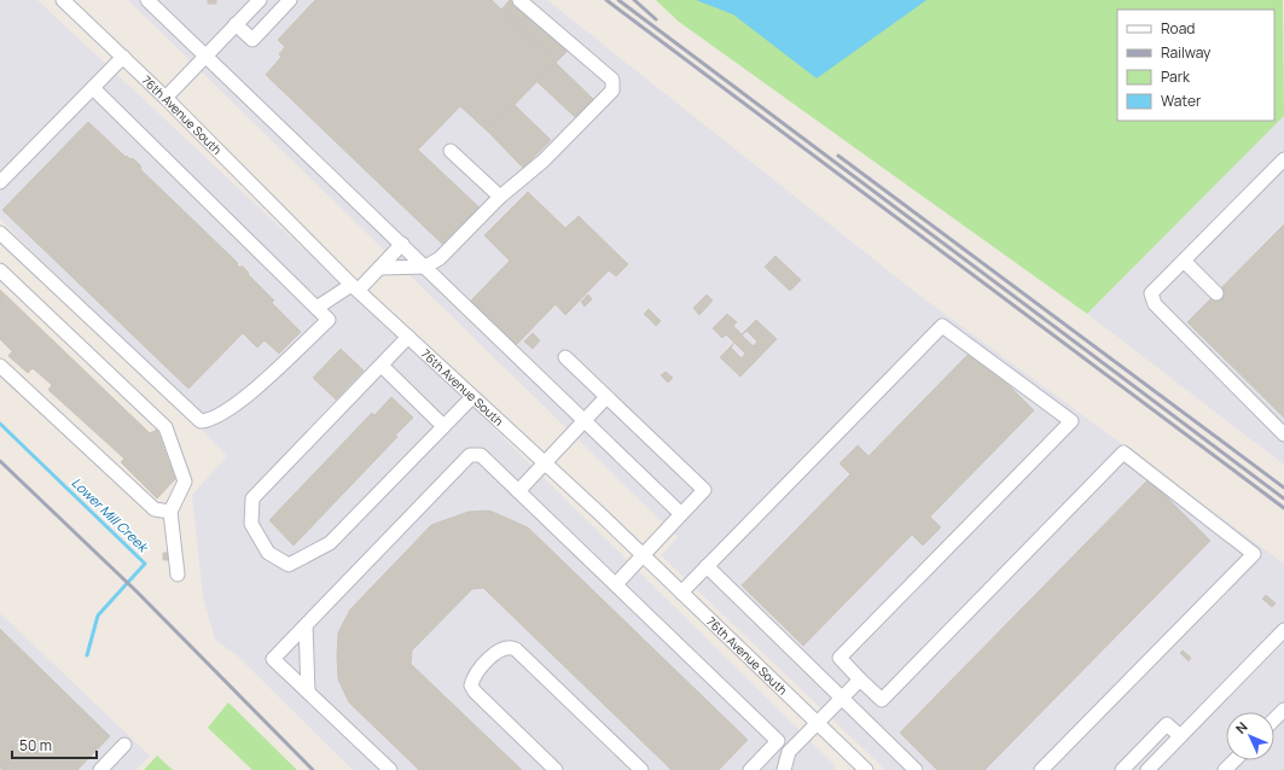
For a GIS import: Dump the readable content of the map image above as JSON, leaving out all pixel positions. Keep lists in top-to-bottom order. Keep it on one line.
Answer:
{"streets":{"street":["76th Avenue South"]},"water":["Lower Mill Creek"],"legend":["Road","Railway","Park","Water"],"scale_bar":"50 m","north":"top left"}
